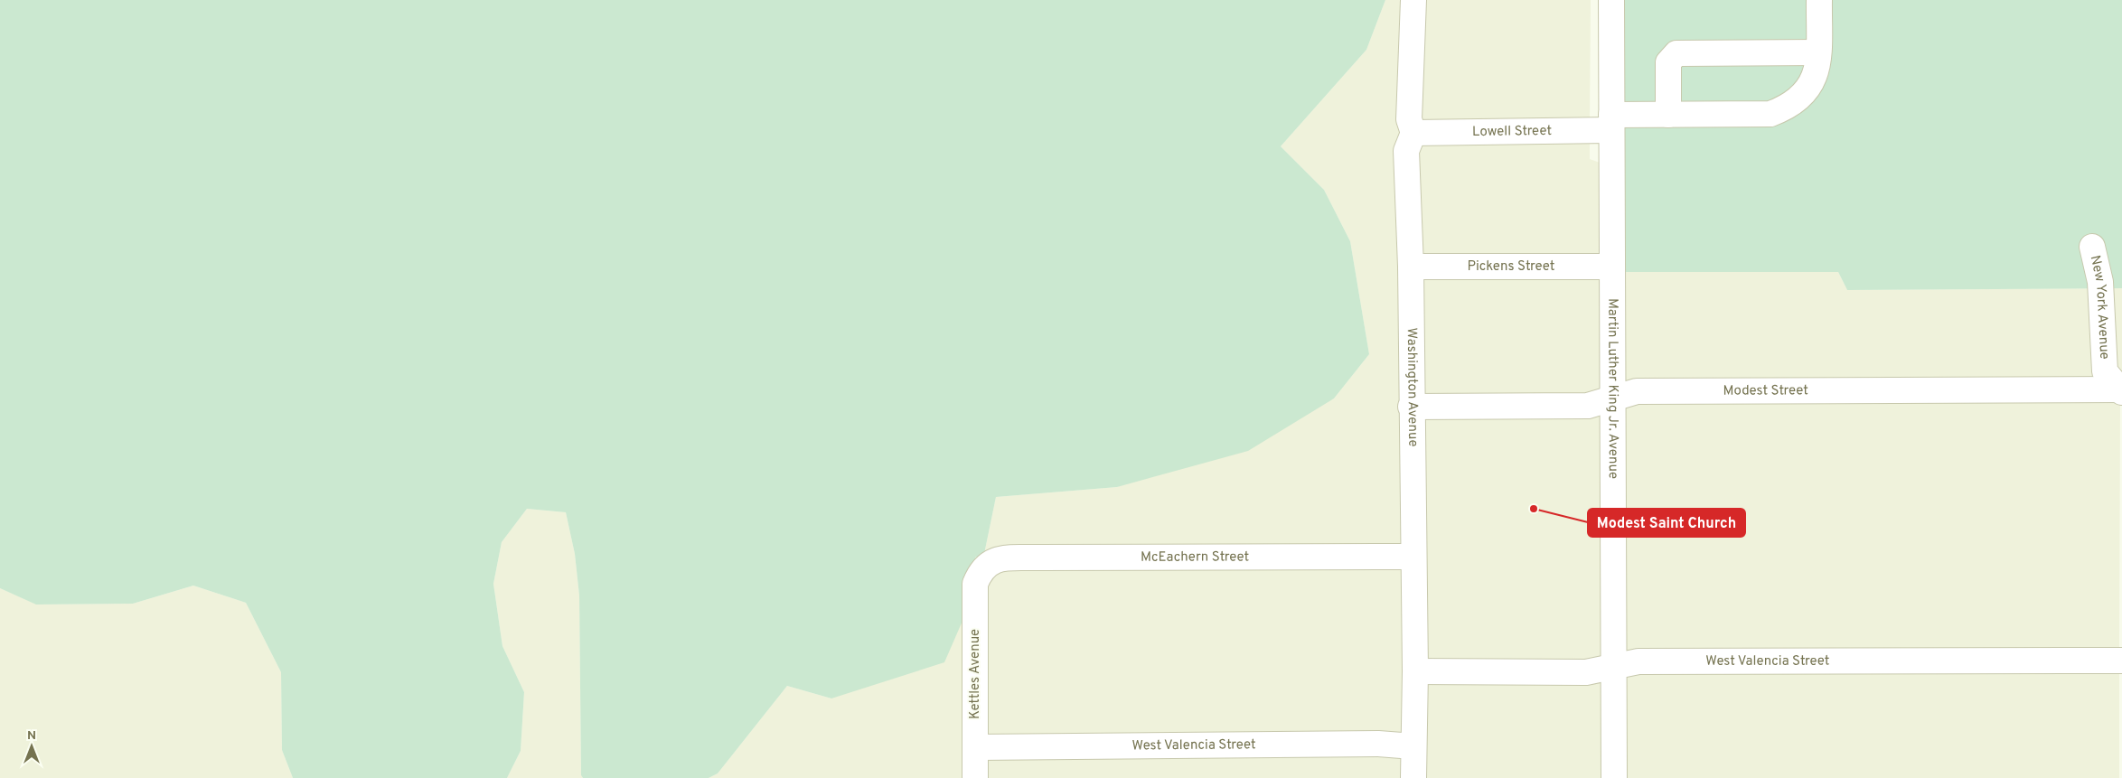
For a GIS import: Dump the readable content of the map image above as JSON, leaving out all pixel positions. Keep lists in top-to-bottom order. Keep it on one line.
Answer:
{"streets":{"street":["Lowell Street","Pickens Street","New York Avenue","Washington Avenue","Martin Luther King Jr. Avenue","Modest Street","McEachern Street","West Valencia Street","Kettles Avenue"]},"crossings":[["Lowell Street","Washington Avenue"],["Lowell Street","Martin Luther King Jr. Avenue"],["Pickens Street","Washington Avenue"],["Pickens Street","Martin Luther King Jr. Avenue"],["New York Avenue","Modest Street"],["Washington Avenue","Modest Street"],["Washington Avenue","McEachern Street"],["Washington Avenue","West Valencia Street"],["Martin Luther King Jr. Avenue","Modest Street"],["Martin Luther King Jr. Avenue","West Valencia Street"],["McEachern Street","Kettles Avenue"],["West Valencia Street","Kettles Avenue"]],"places":["Modest Saint Church"],"north":"top"}
